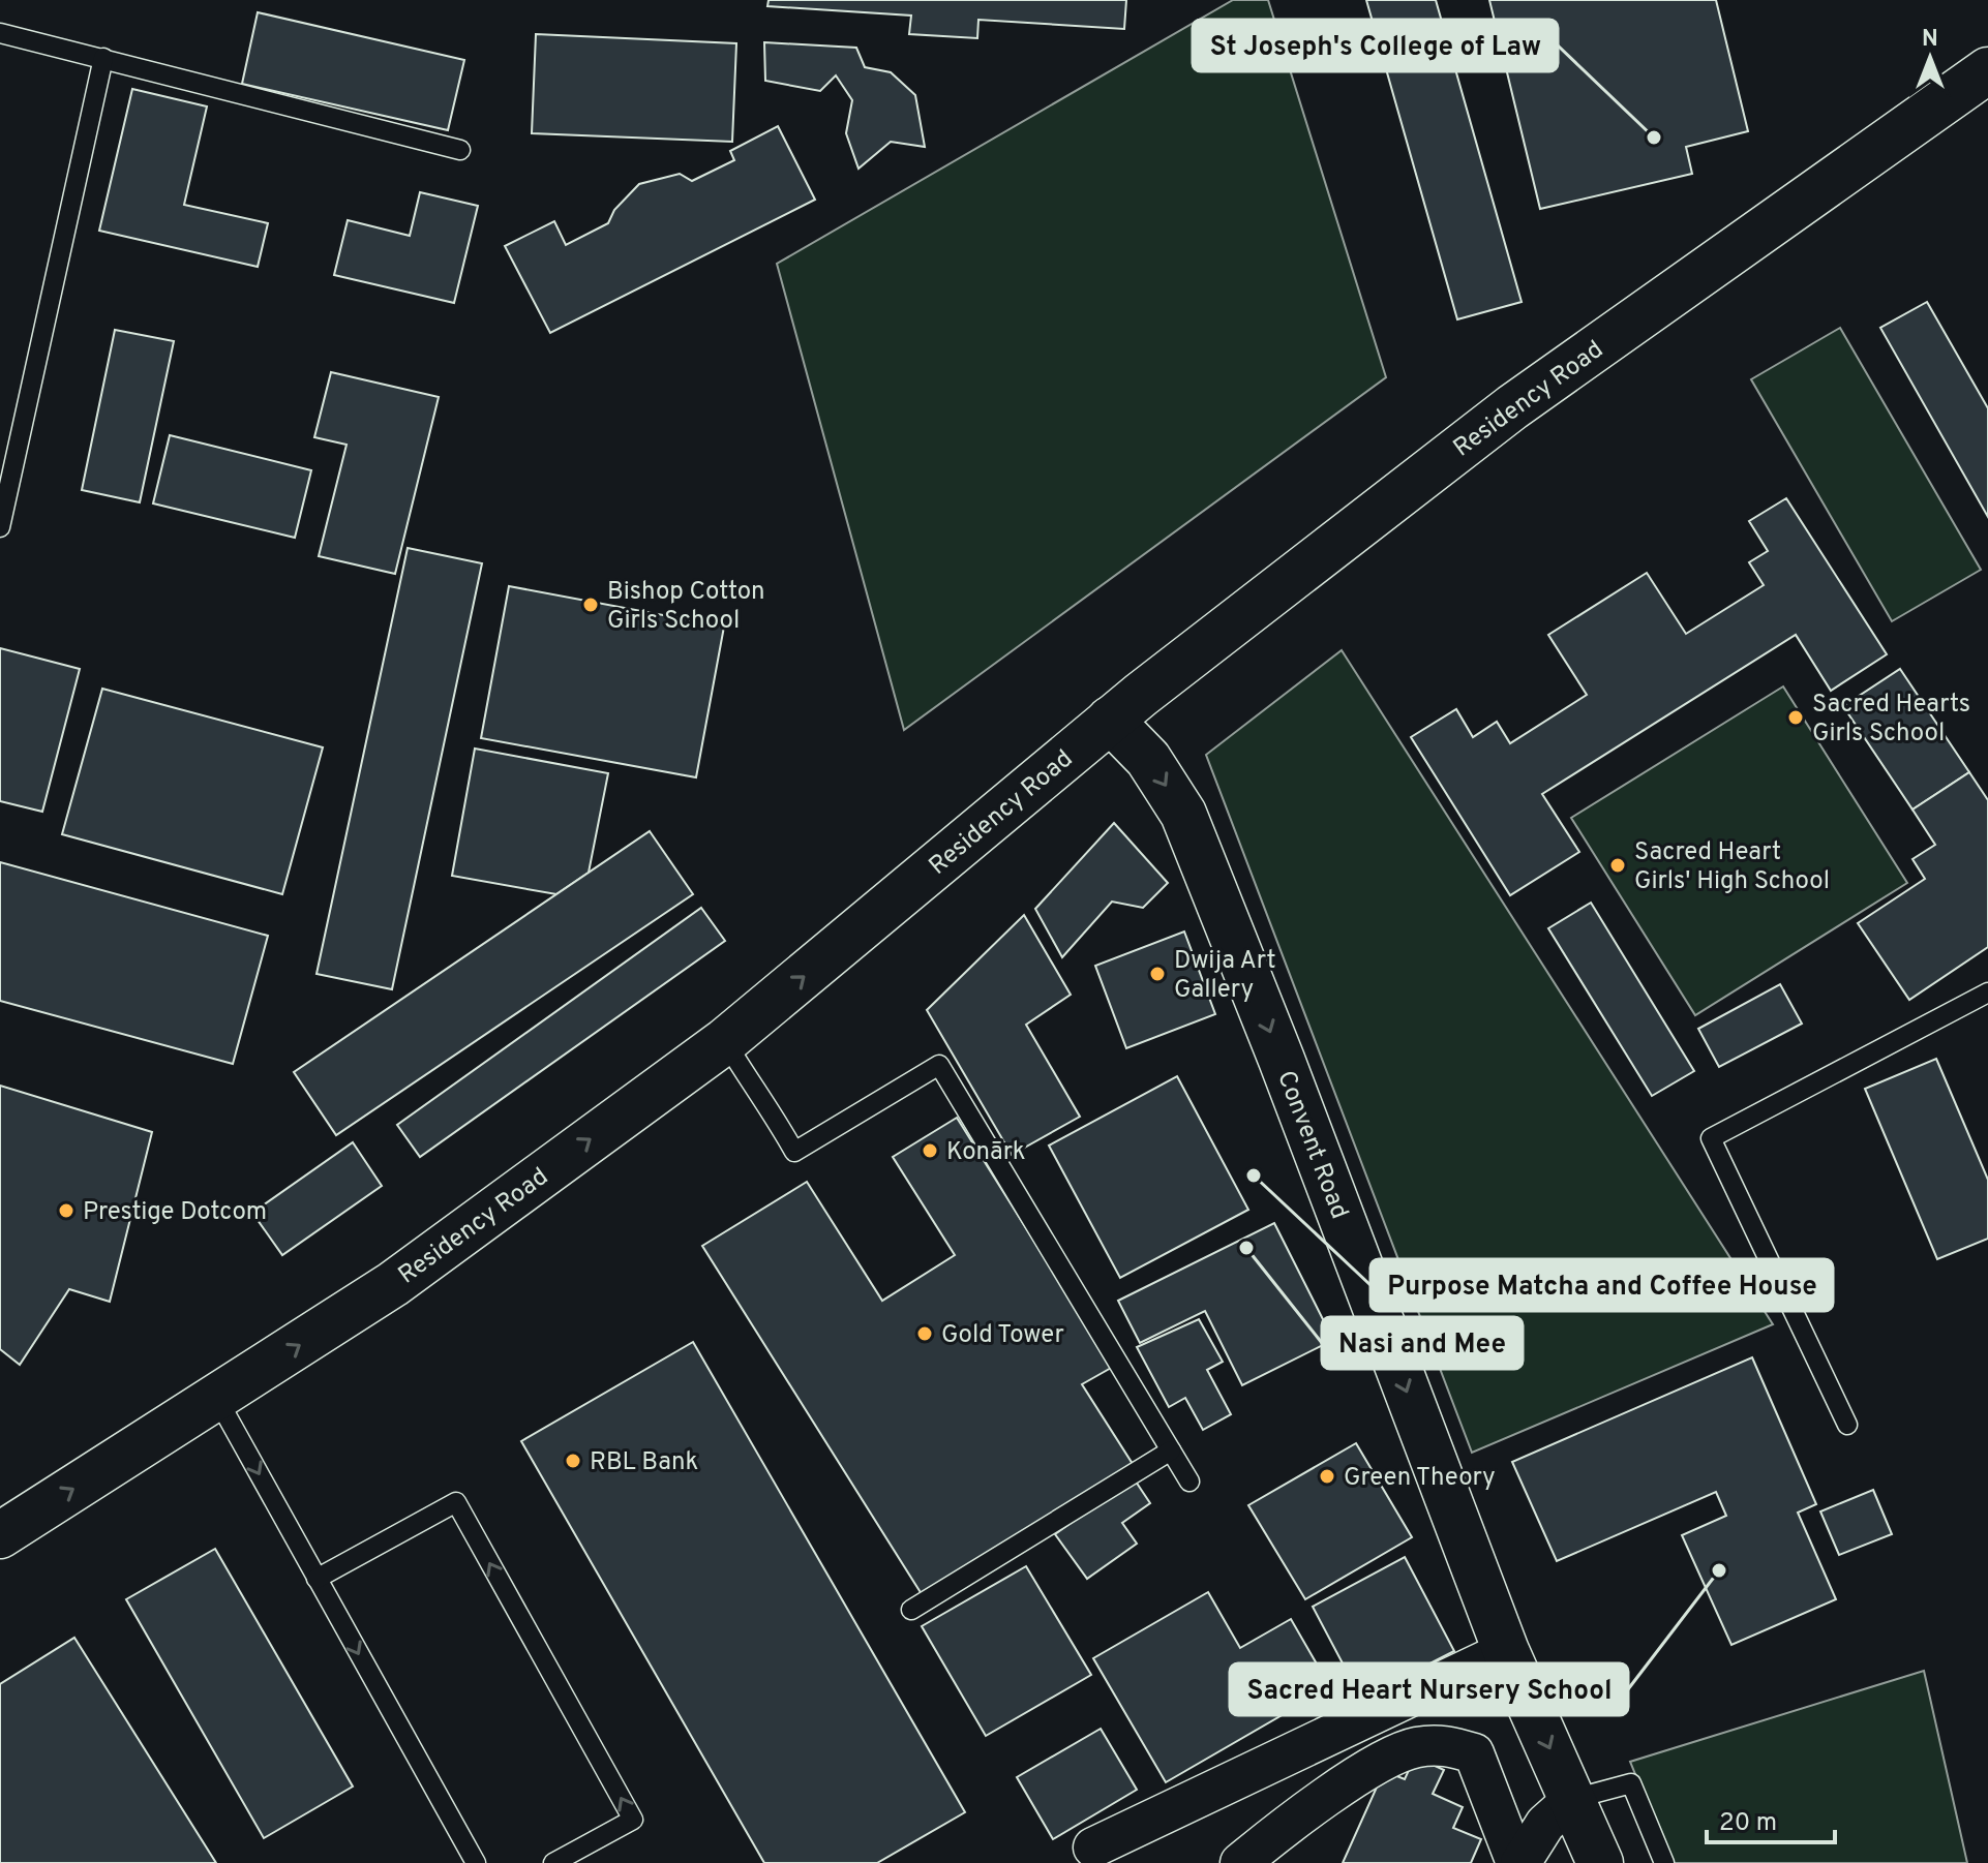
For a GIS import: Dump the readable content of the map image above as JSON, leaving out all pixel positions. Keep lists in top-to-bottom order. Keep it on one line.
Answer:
{"streets":{"main road":["Residency Road","Convent Road"]},"crossings":[["Residency Road","Convent Road"]],"one_way":["Residency Road","Convent Road"],"places":["St Joseph's College of Law","Bishop Cotton Girls School","Sacred Hearts Girls School","Sacred Heart Girls' High School","Dwija Art Gallery","Konārk","Purpose Matcha and Coffee House","Prestige Dotcom","Nasi and Mee","Gold Tower","RBL Bank","Green Theory","Sacred Heart Nursery School"],"scale_bar":"20 m","north":"top"}
